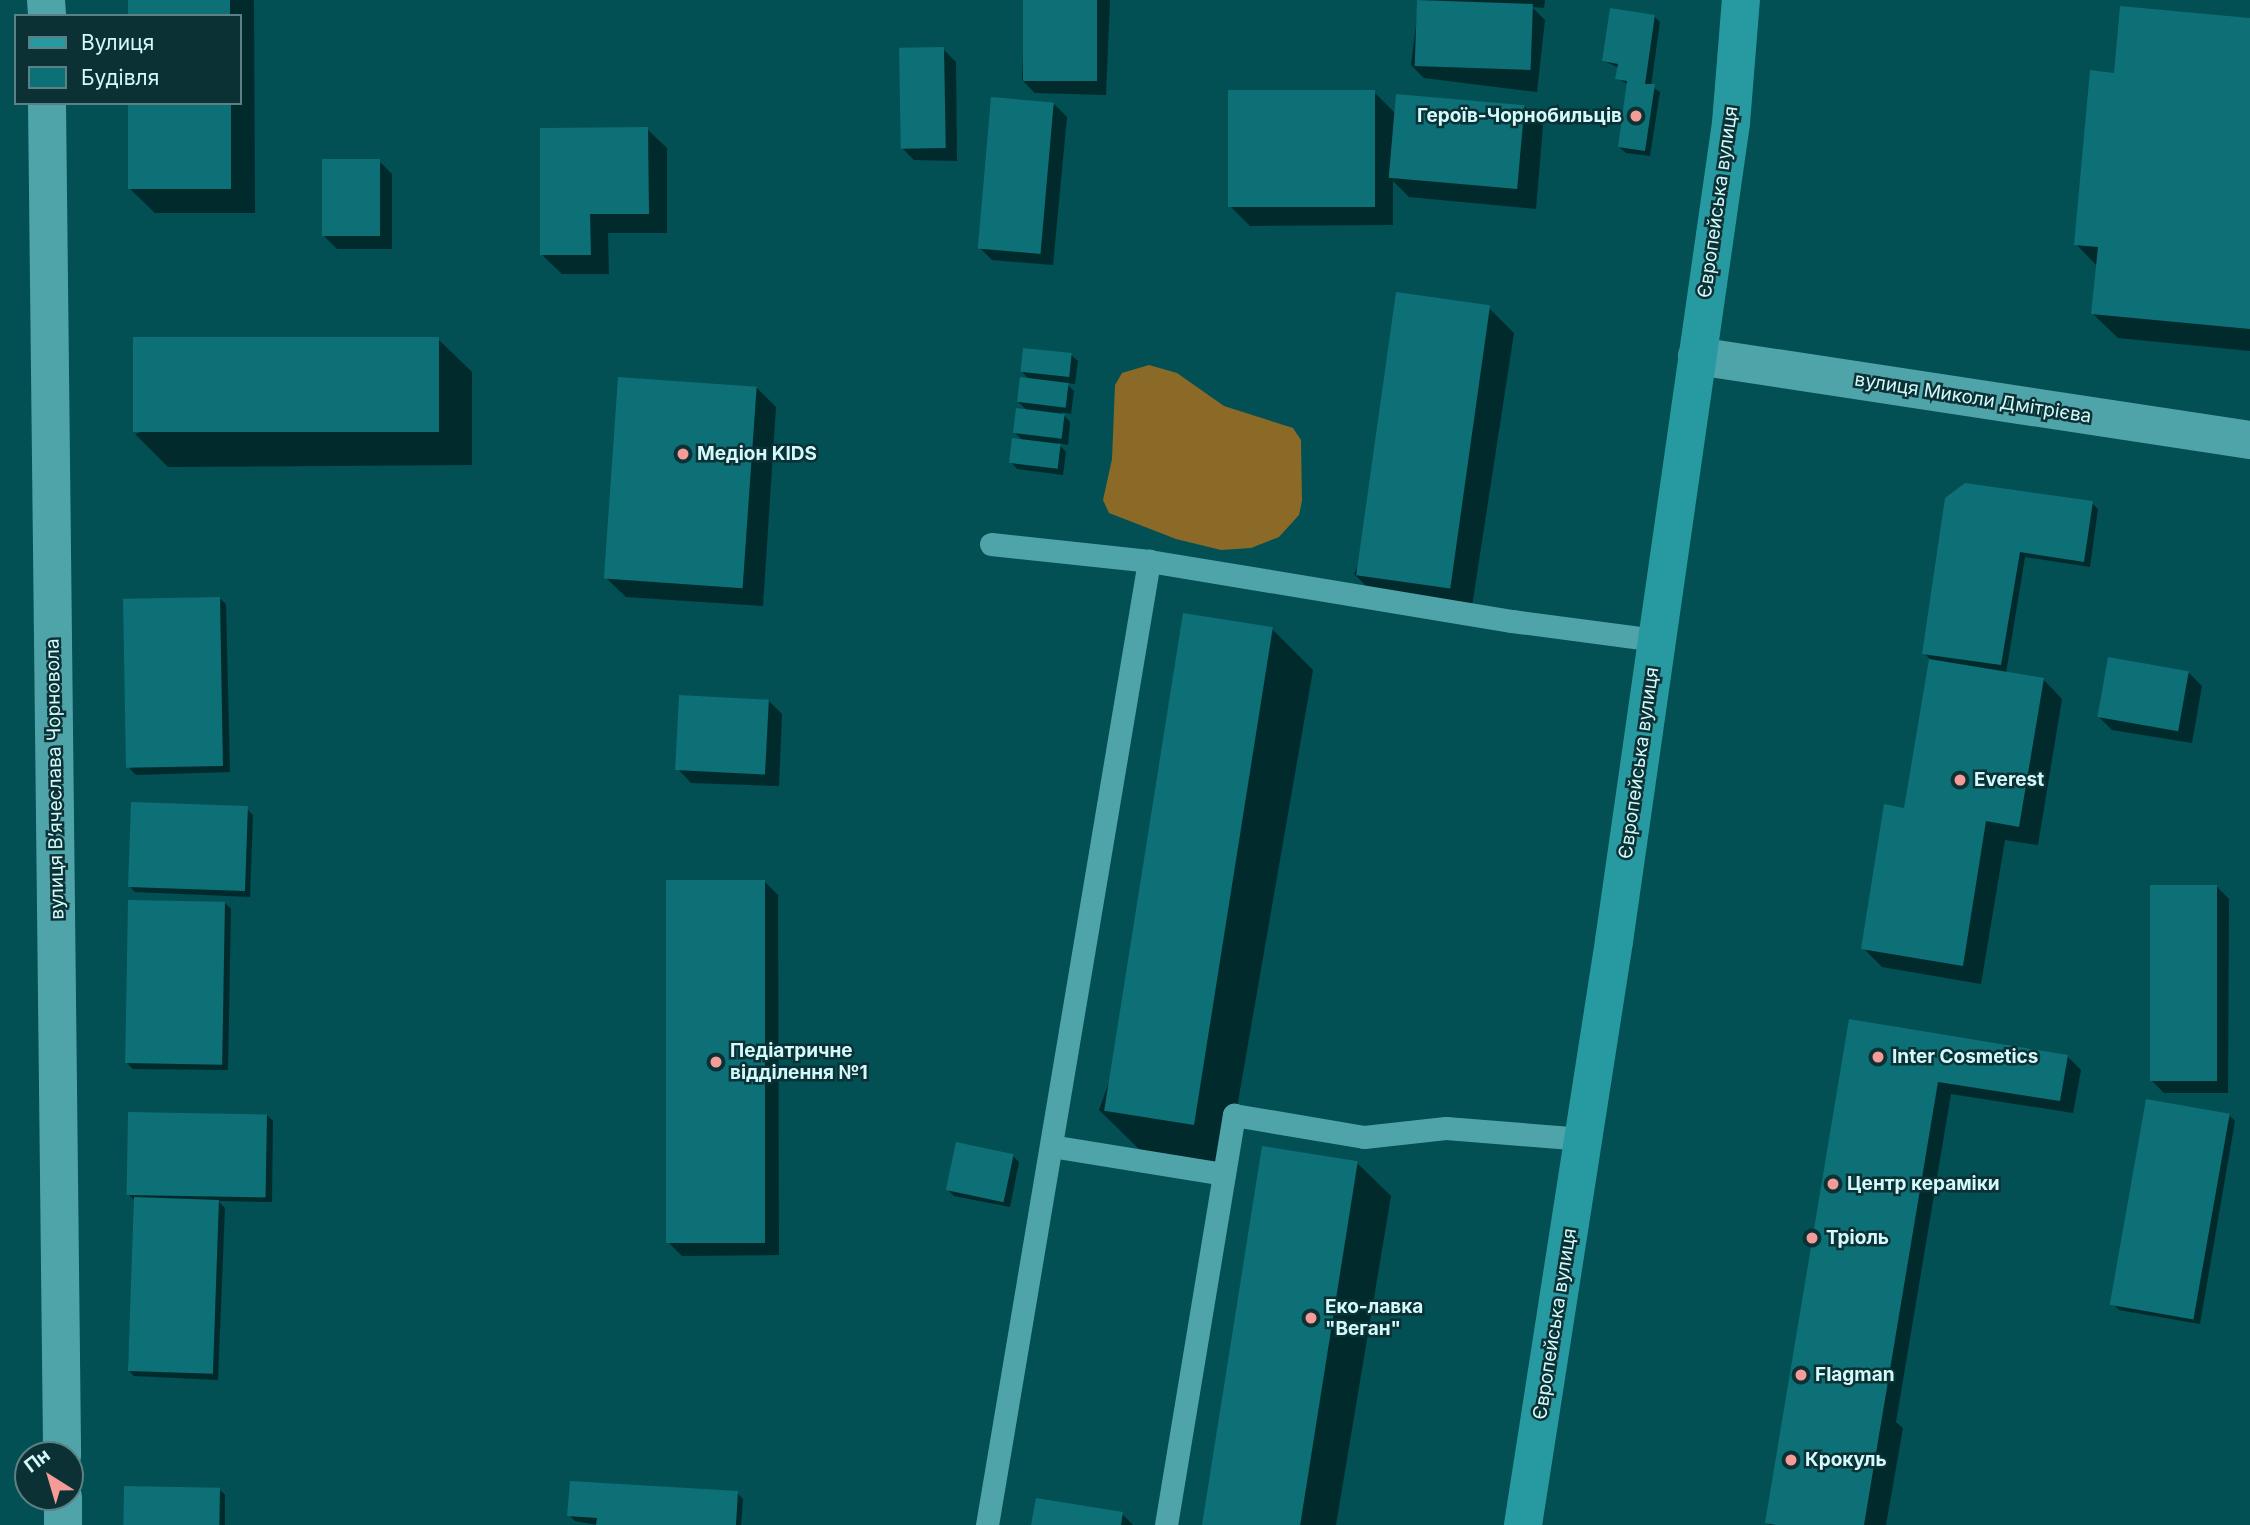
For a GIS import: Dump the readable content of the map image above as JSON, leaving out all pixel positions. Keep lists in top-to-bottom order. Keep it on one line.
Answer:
{"streets":{"main road":["Європейська вулиця"],"street":["вулиця Миколи Дмітрієва","вулиця Вʼячеслава Чорновола"]},"crossings":[["Європейська вулиця","вулиця Миколи Дмітрієва"]],"places":["Героїв-Чорнобильців","Медіон KIDS","Everest","Inter Cosmetics","Педіатричне відділення №1","Центр кераміки","Тріоль","Еко-лавка \"Веган\"","Flagman","Крокуль"],"legend":["Вулиця","Будівля"],"north":"top left"}
